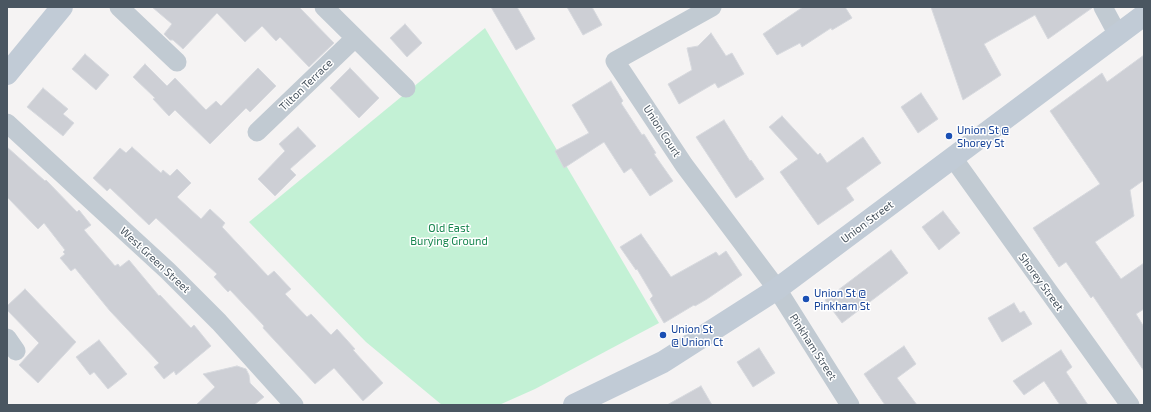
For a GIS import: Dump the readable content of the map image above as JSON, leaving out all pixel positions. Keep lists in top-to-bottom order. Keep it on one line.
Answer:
{"streets":{"main road":["Union Street"],"street":["Tilton Terrace","Union Court","West Green Street","Shorey Street","Pinkham Street"]},"crossings":[["Union Court","Union Street"],["Union Court","Pinkham Street"],["Union Street","Shorey Street"],["Union Street","Pinkham Street"]],"parks":["Old East Burying Ground"],"places":["Union St @ Shorey St","Union St @ Pinkham St","Union St @ Union Ct"]}
